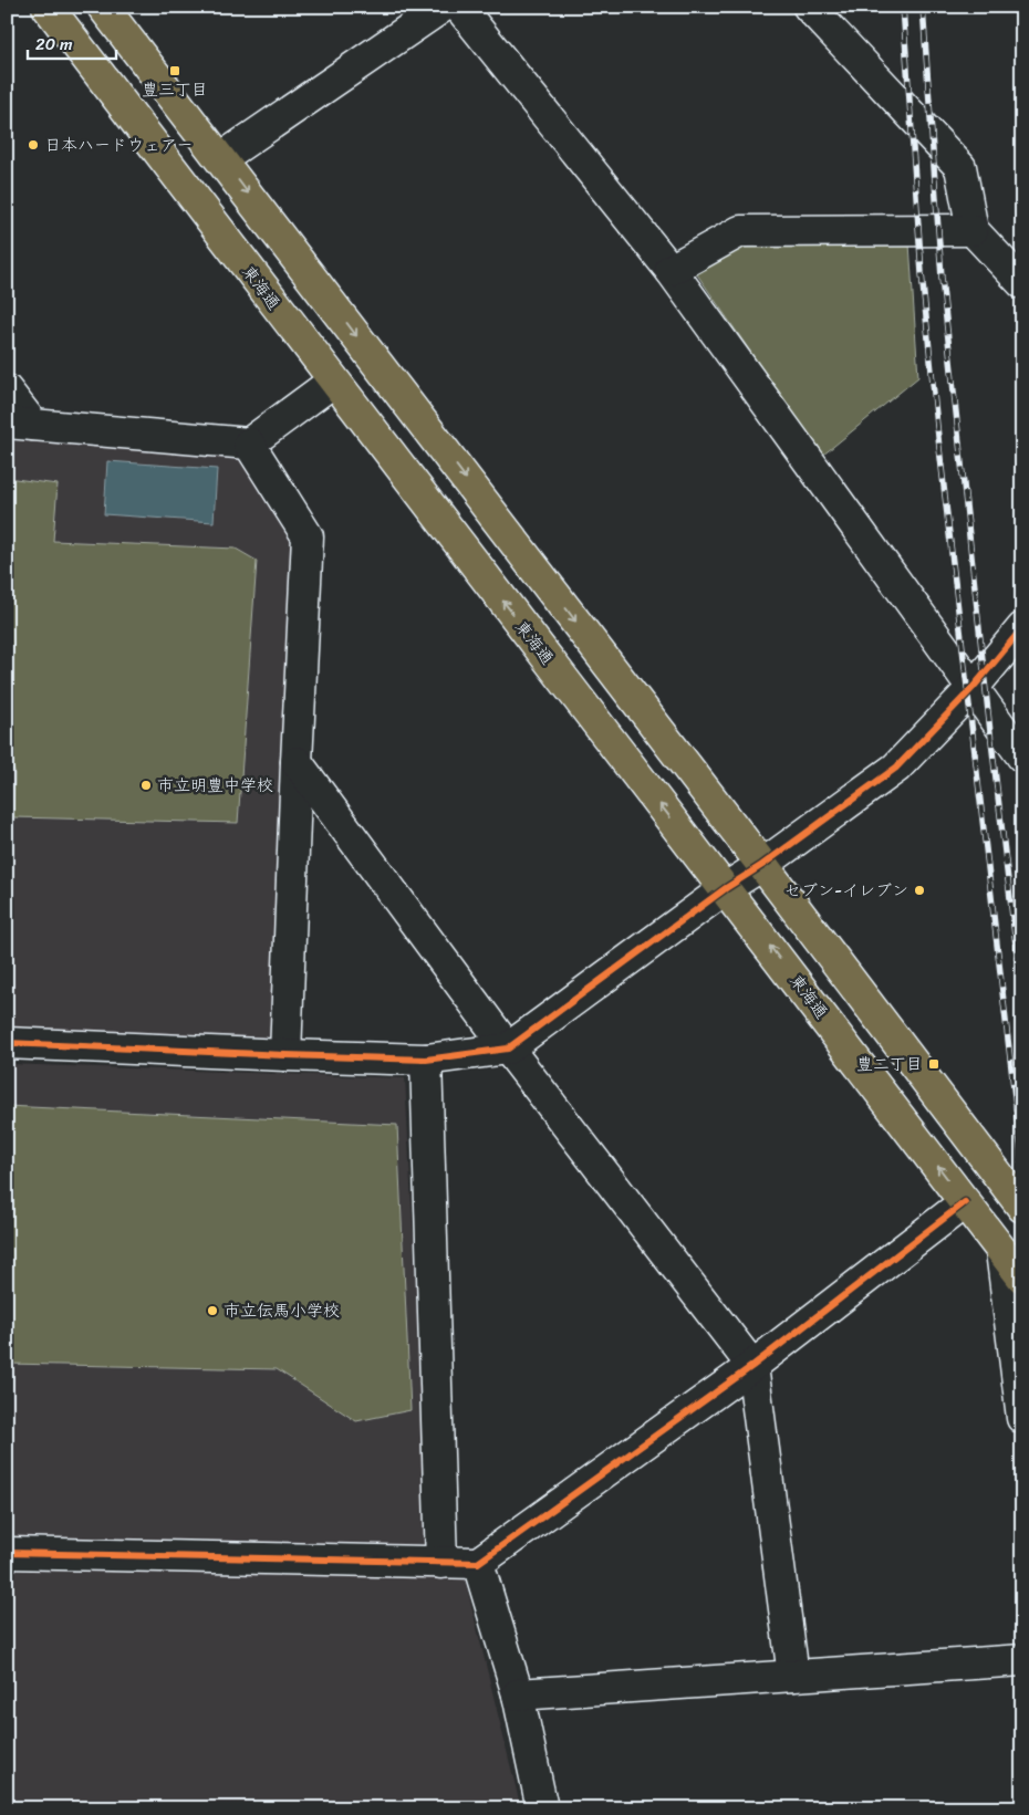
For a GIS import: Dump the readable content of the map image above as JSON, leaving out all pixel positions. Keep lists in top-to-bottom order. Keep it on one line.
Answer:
{"streets":{"main road":["東海通"]},"places":{"transit":["豊三丁目","豊二丁目"],"other":["日本ハードウェアー","市立明豊中学校","セブン-イレブン","市立伝馬小学校"]},"scale_bar":"20 m"}
